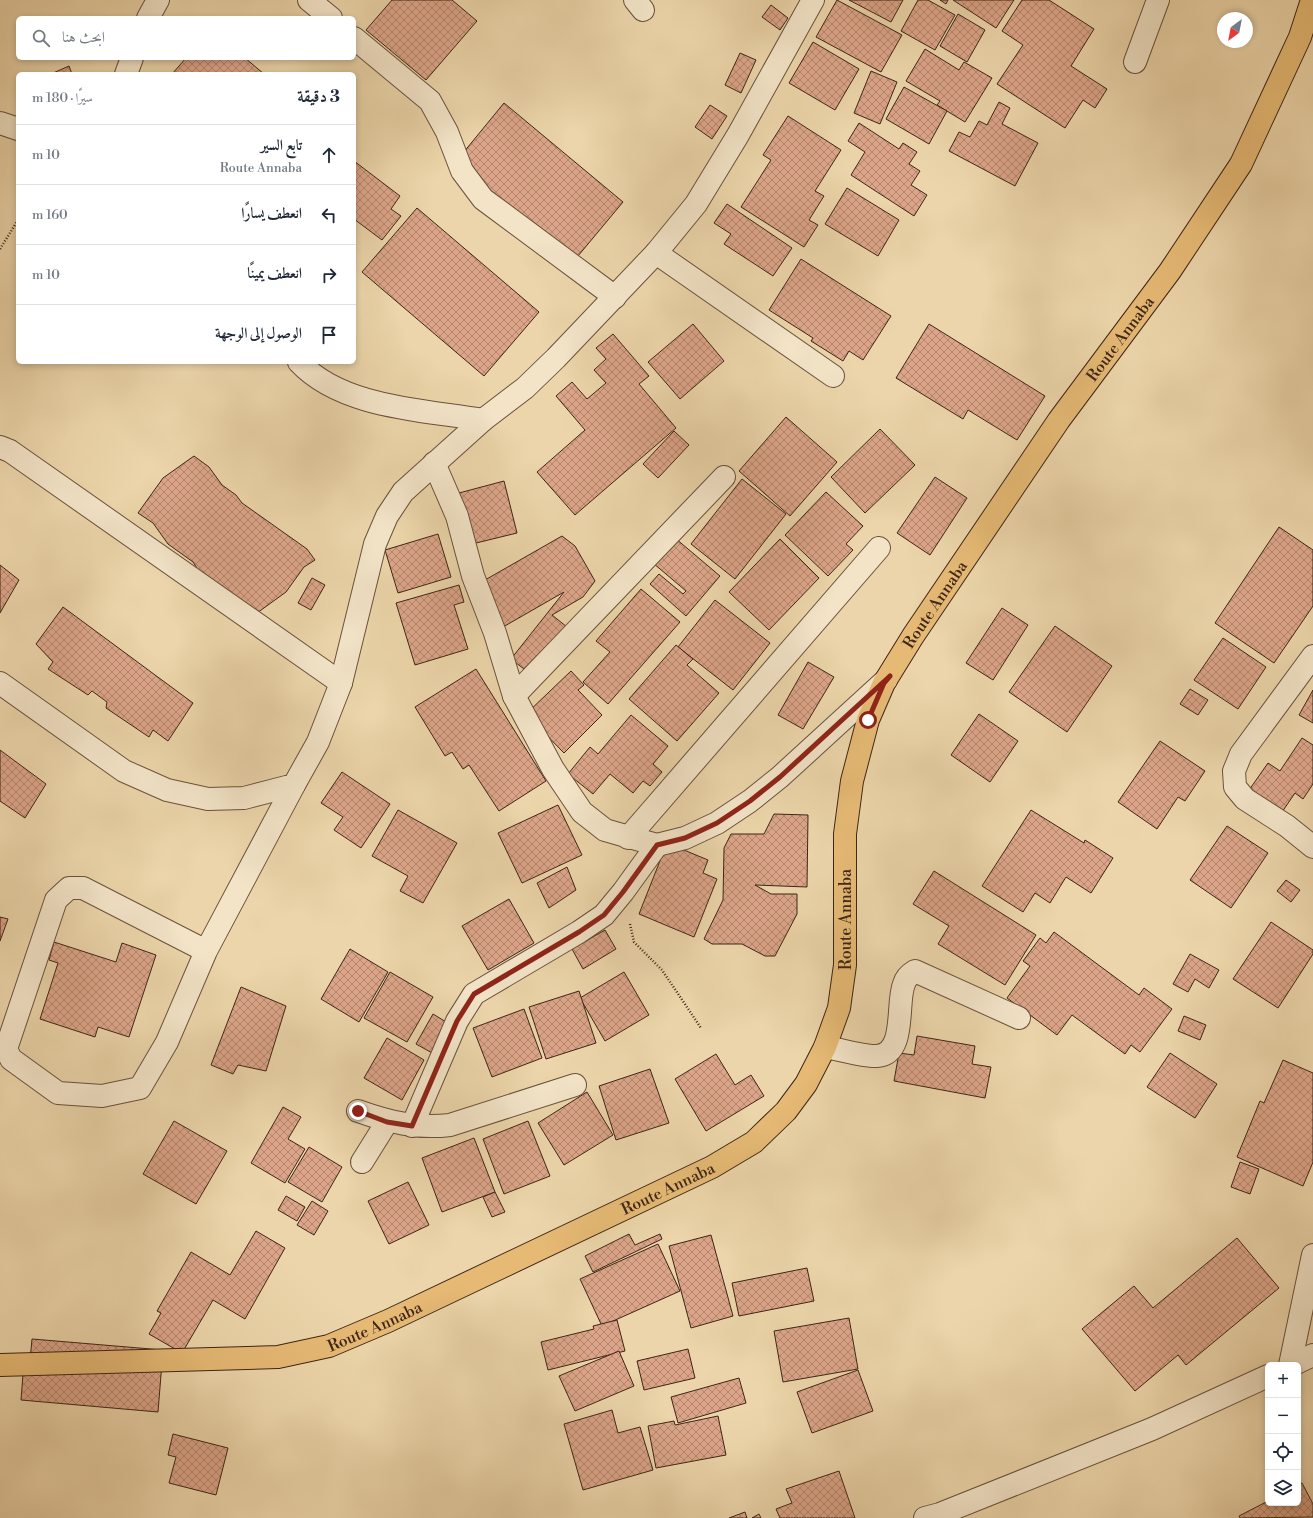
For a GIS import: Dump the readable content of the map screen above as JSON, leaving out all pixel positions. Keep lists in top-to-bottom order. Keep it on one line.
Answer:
{"streets":{"main road":["Route Annaba"]},"north":"bottom left","page":{"search":"ابحث هنا","heading":["3 دقيقة","سيرًا · 180 m"],"list":[["تابع السير","Route Annaba","10 m"],["انعطف يسارًا","160 m"],["انعطف يمينًا","10 m"],"الوصول إلى الوجهة"],"map_buttons":["+","−"]}}
